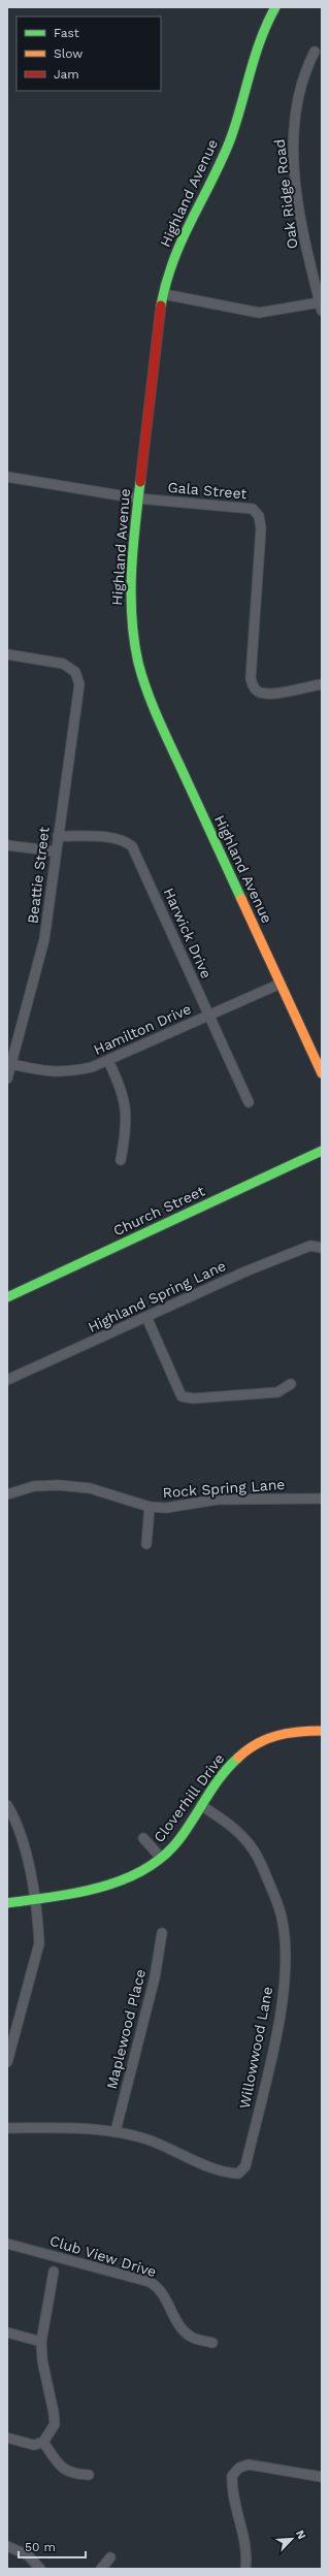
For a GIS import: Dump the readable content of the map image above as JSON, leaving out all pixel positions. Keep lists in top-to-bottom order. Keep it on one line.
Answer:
{"streets":{"main road":["Highland Avenue","Church Street","Cloverhill Drive"],"street":["Oak Ridge Road","Gala Street","Beattie Street","Harwick Drive","Hamilton Drive","Highland Spring Lane","Rock Spring Lane","Maplewood Place","Willowwood Lane","Club View Drive"]},"crossings":[["Highland Avenue","Gala Street"],["Highland Avenue","Hamilton Drive"],["Beattie Street","Harwick Drive"],["Beattie Street","Hamilton Drive"],["Harwick Drive","Hamilton Drive"],["Cloverhill Drive","Willowwood Lane"],["Maplewood Place","Willowwood Lane"]],"legend":["Fast","Slow","Jam"],"scale_bar":"50 m","north":"top right"}
